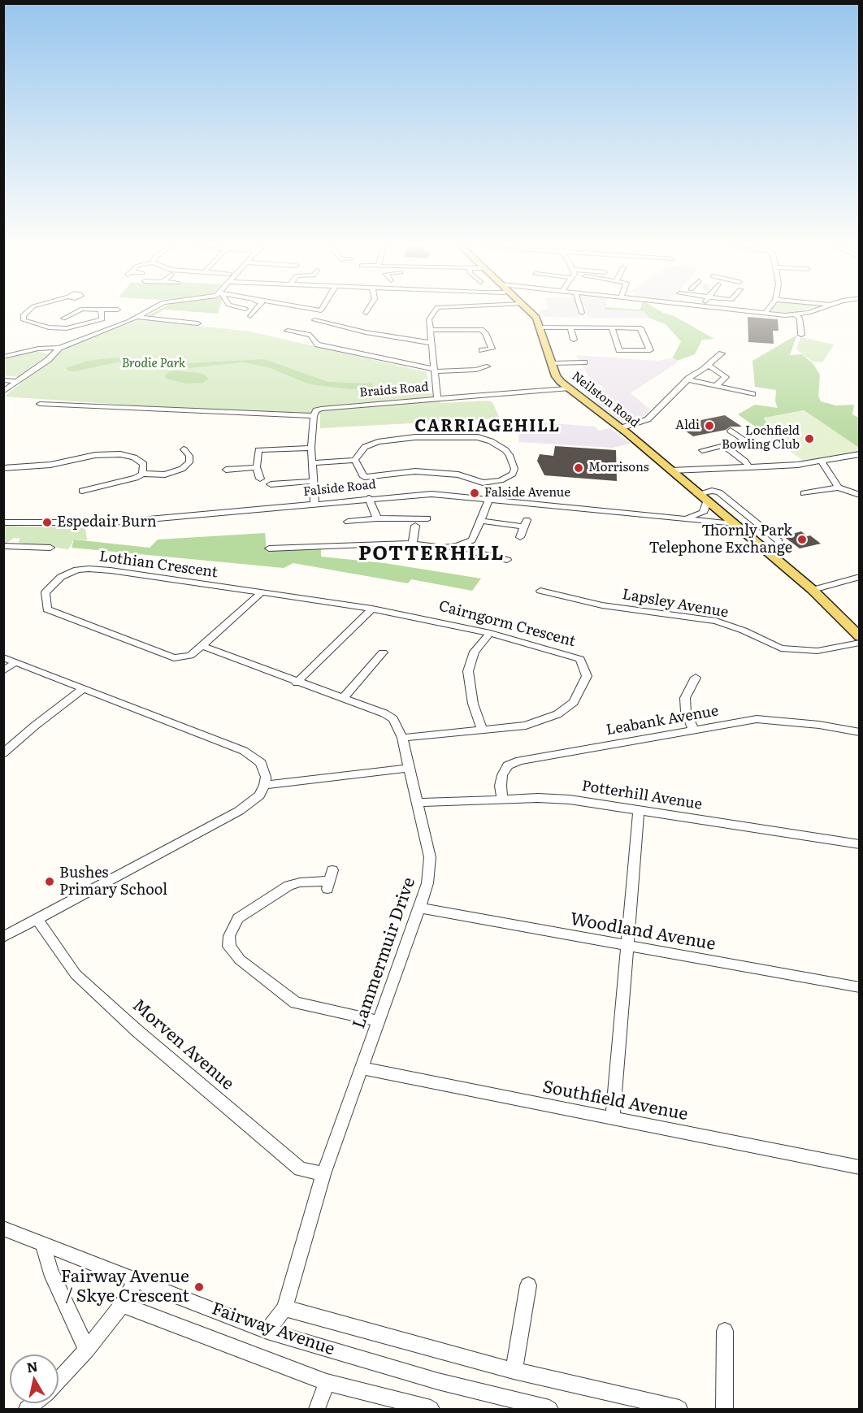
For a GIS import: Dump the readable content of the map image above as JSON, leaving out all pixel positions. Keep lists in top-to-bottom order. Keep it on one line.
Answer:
{"streets":{"main road":["Neilston Road"],"street":["Braids Road","Falside Road","Lothian Crescent","Lapsley Avenue","Cairngorm Crescent","Leabank Avenue","Potterhill Avenue","Woodland Avenue","Lammermuir Drive","Morven Avenue","Southfield Avenue","Fairway Avenue"]},"crossings":[["Braids Road","Neilston Road"],["Neilston Road","Falside Road"],["Lothian Crescent","Cairngorm Crescent"],["Lothian Crescent","Lammermuir Drive"],["Cairngorm Crescent","Lammermuir Drive"],["Leabank Avenue","Potterhill Avenue"],["Potterhill Avenue","Lammermuir Drive"],["Woodland Avenue","Lammermuir Drive"],["Lammermuir Drive","Morven Avenue"],["Lammermuir Drive","Southfield Avenue"],["Lammermuir Drive","Fairway Avenue"]],"districts":["CARRIAGEHILL","POTTERHILL"],"parks":["Brodie Park"],"places":["Aldi","Lochfield Bowling Club","Morrisons","Falside Avenue","Espedair Burn","Thornly Park Telephone Exchange","Bushes Primary School","Fairway Avenue / Skye Crescent"],"north":"top"}
